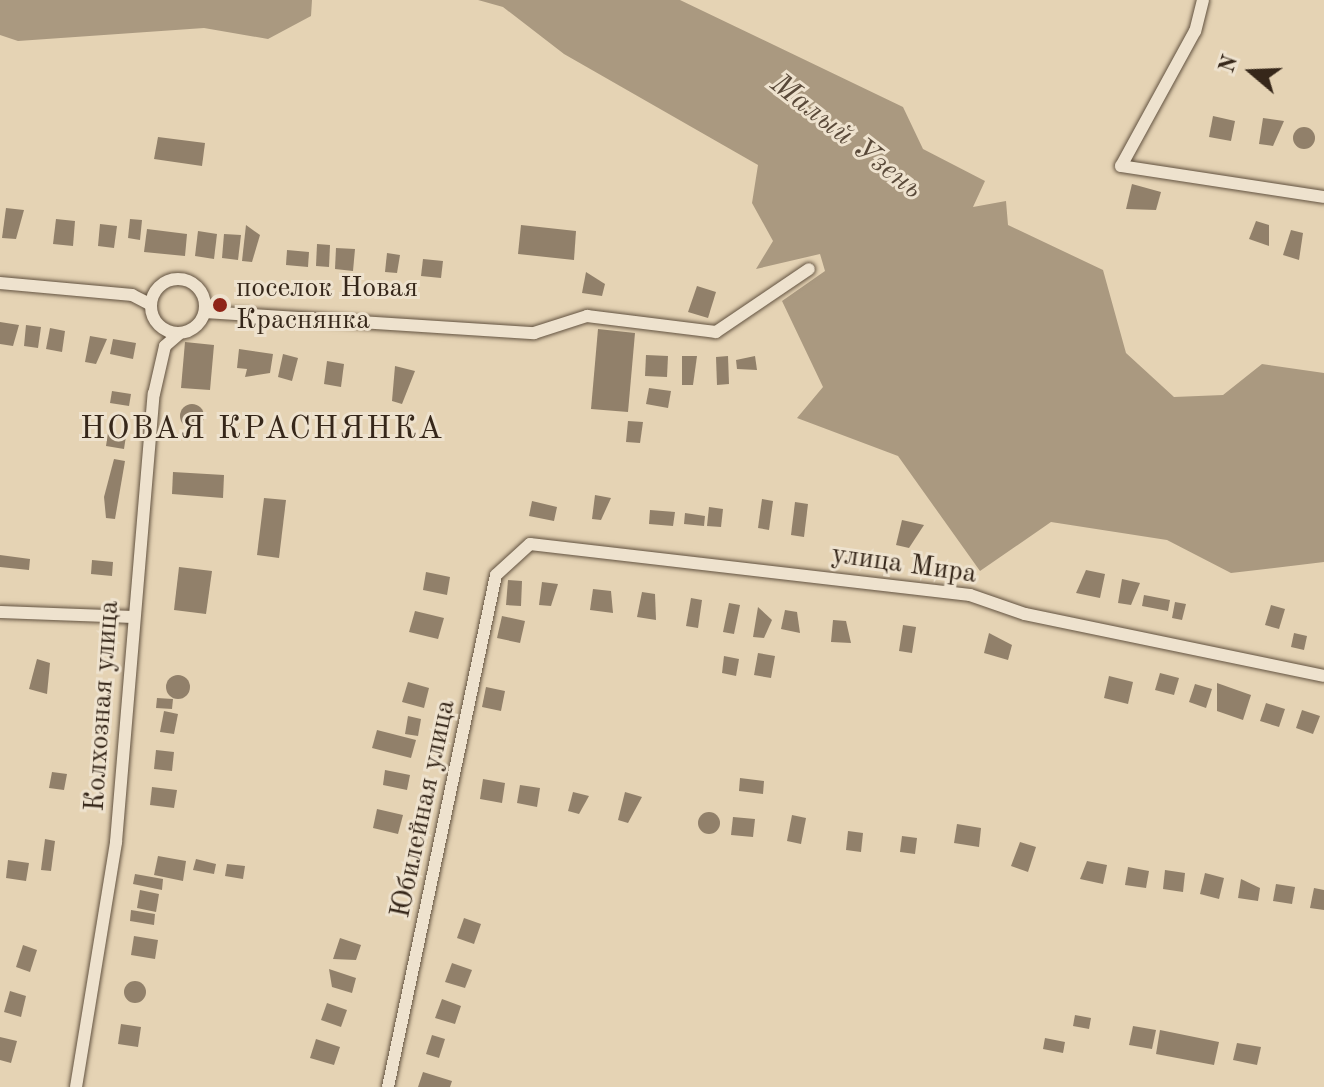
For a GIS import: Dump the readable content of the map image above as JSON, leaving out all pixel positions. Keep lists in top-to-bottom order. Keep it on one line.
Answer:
{"streets":{"street":["улица Мира","Колхозная улица","Юбилейная улица"]},"crossings":[["улица Мира","Юбилейная улица"]],"districts":["НОВАЯ КРАСНЯНКА"],"water":["Малый Узень"],"places":["поселок Новая Краснянка"],"north":"left"}
